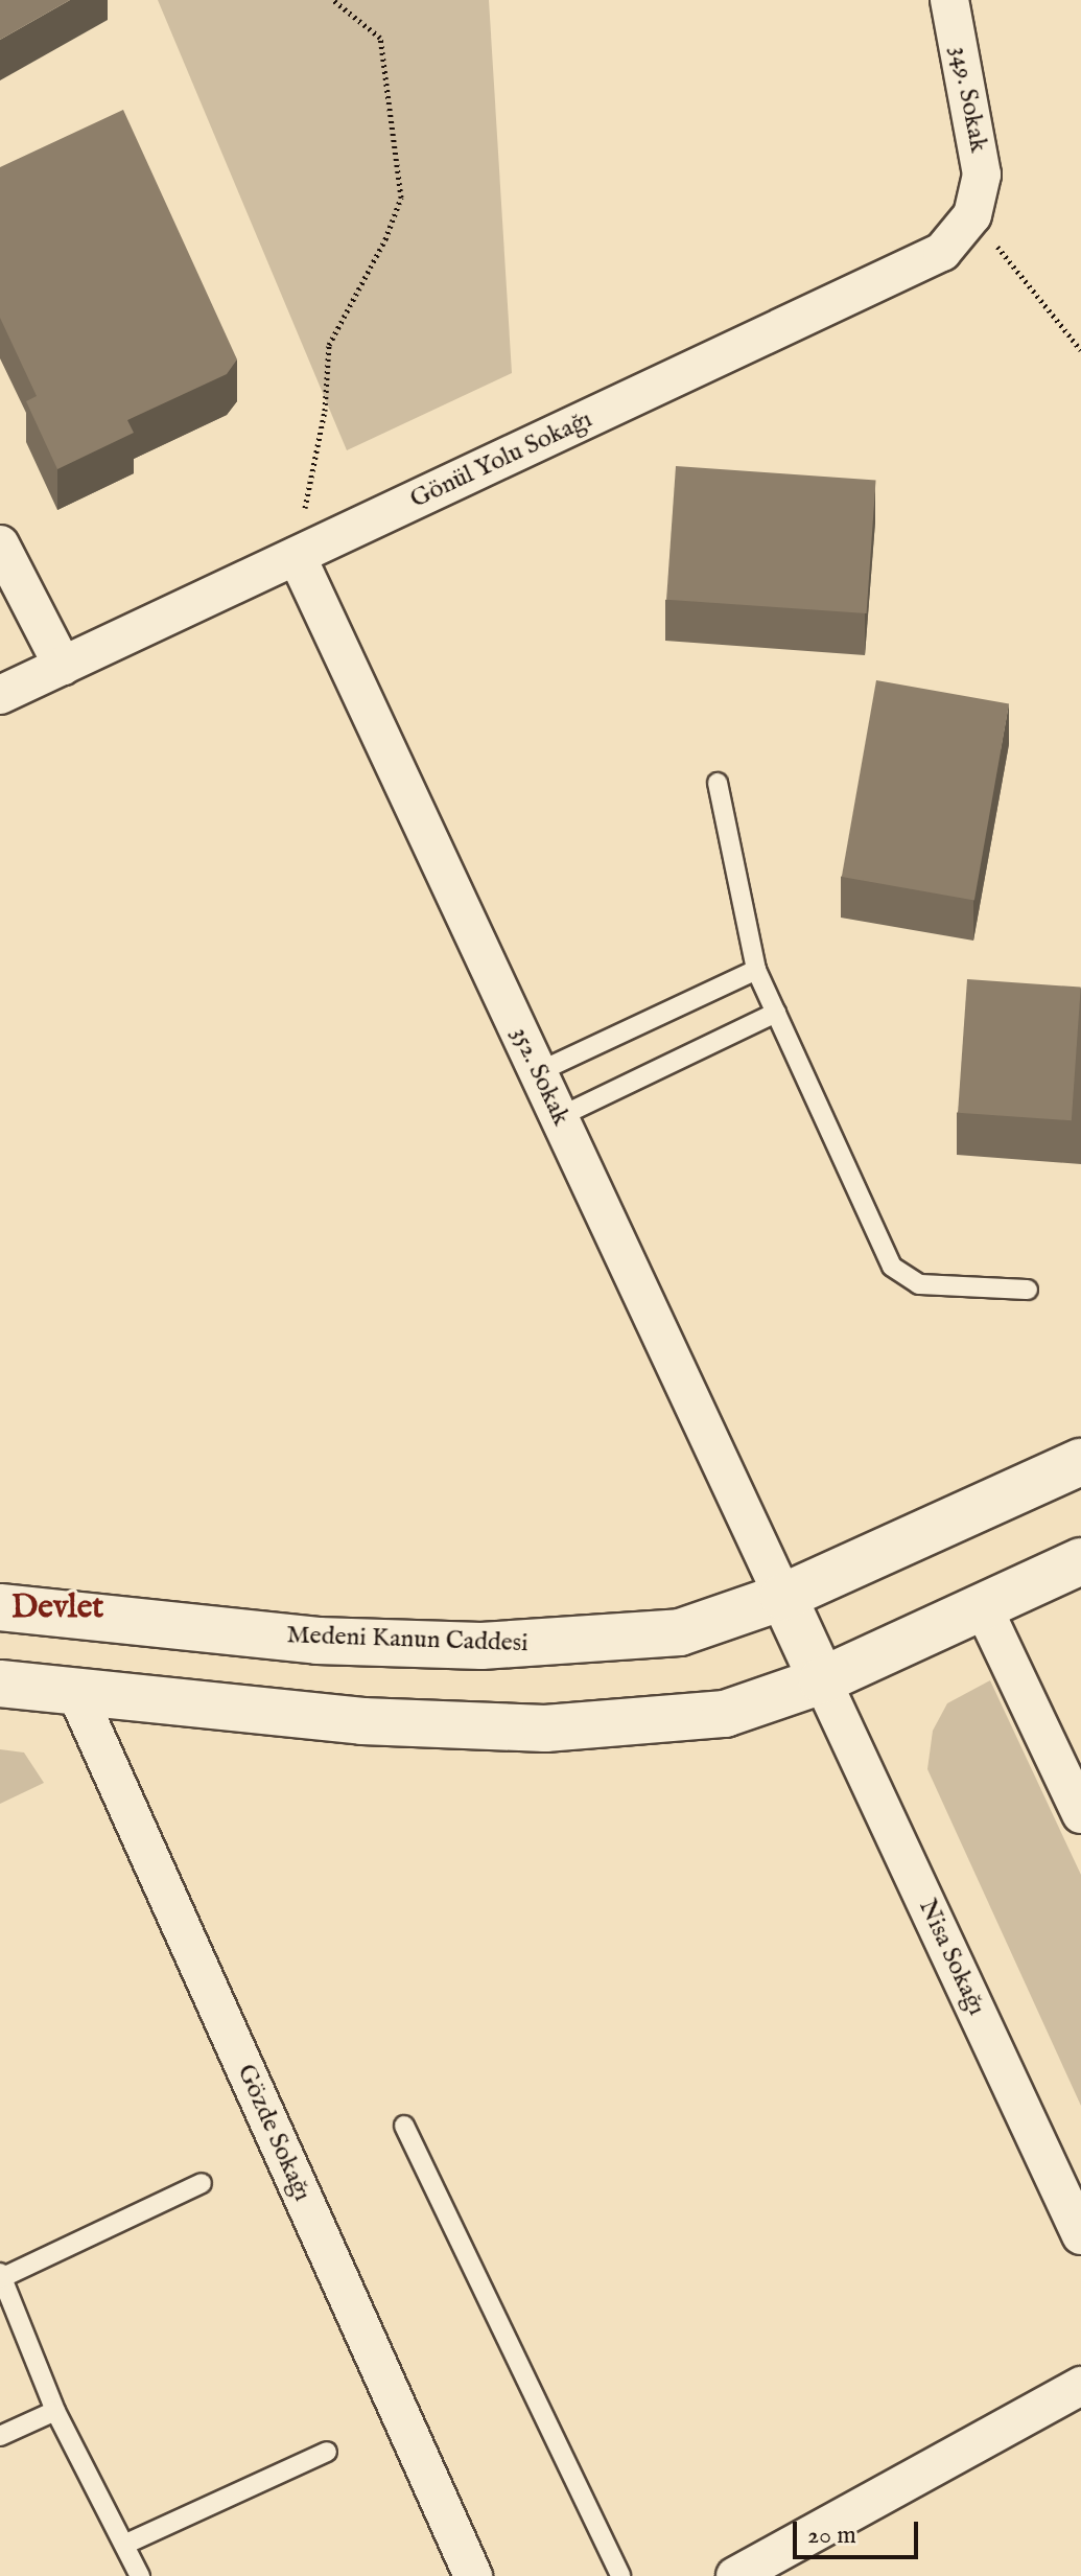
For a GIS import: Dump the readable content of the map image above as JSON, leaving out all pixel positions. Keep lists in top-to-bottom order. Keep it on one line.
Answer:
{"streets":{"main road":["Medeni Kanun Caddesi"],"street":["349. Sokak","Gönül Yolu Sokağı","352. Sokak","Nisa Sokağı","Gözde Sokağı"]},"crossings":[["349. Sokak","Gönül Yolu Sokağı"],["Gönül Yolu Sokağı","352. Sokak"],["352. Sokak","Medeni Kanun Caddesi"]],"districts":["Devlet"],"scale_bar":"20 m"}
